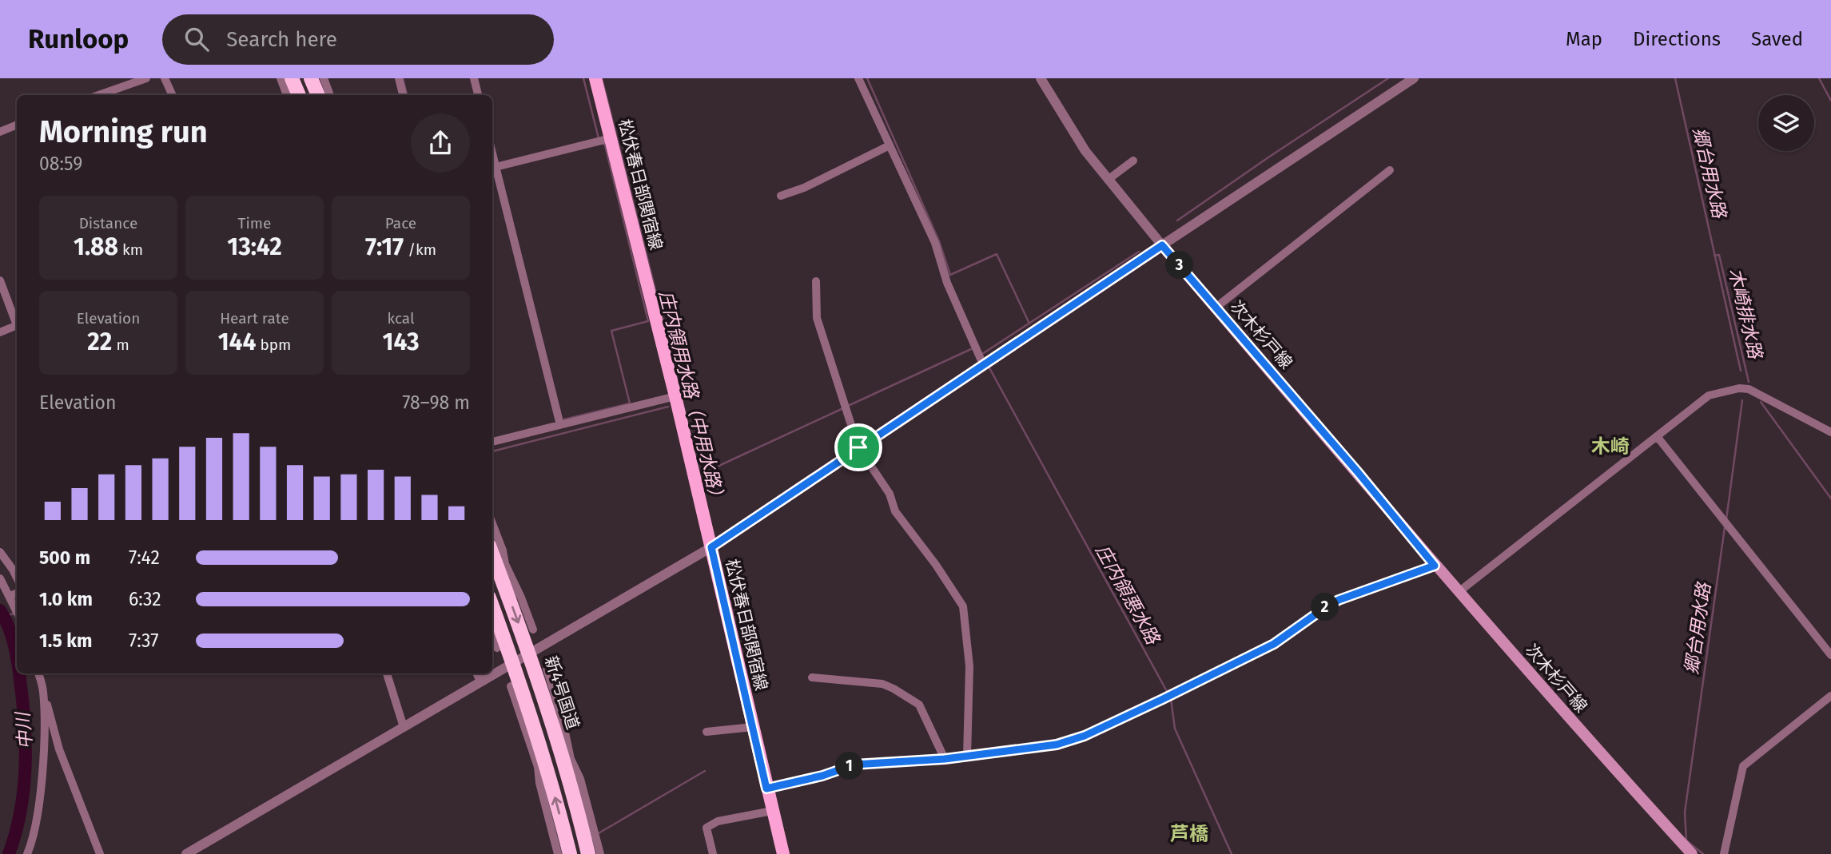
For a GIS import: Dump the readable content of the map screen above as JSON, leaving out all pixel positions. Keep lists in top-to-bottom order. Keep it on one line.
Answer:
{"streets":{"highway":["新4号国道"],"main road":["松伏春日部関宿線","次木杉戸線"]},"districts":["木崎","芦橋"],"water":["郷台用水路","木崎排水路","庄内領用水路（中用水路）","庄内領悪水路","中川"],"page":{"header":"Runloop","search":"Search here","nav":["Map","Directions","Saved"],"heading":["Morning run","08:59"],"stats":[["Distance","1.88 km"],["Time","13:42"],["Pace","7:17 /km"],["Elevation","22 m"],["Heart rate","144 bpm"],["kcal","143"]],"pins":["3","2","1"],"chart":["Elevation","78–98 m"],"list":[{"name":"500 m","note":"7:42"},{"name":"1.0 km","note":"6:32"},{"name":"1.5 km","note":"7:37"}]}}
